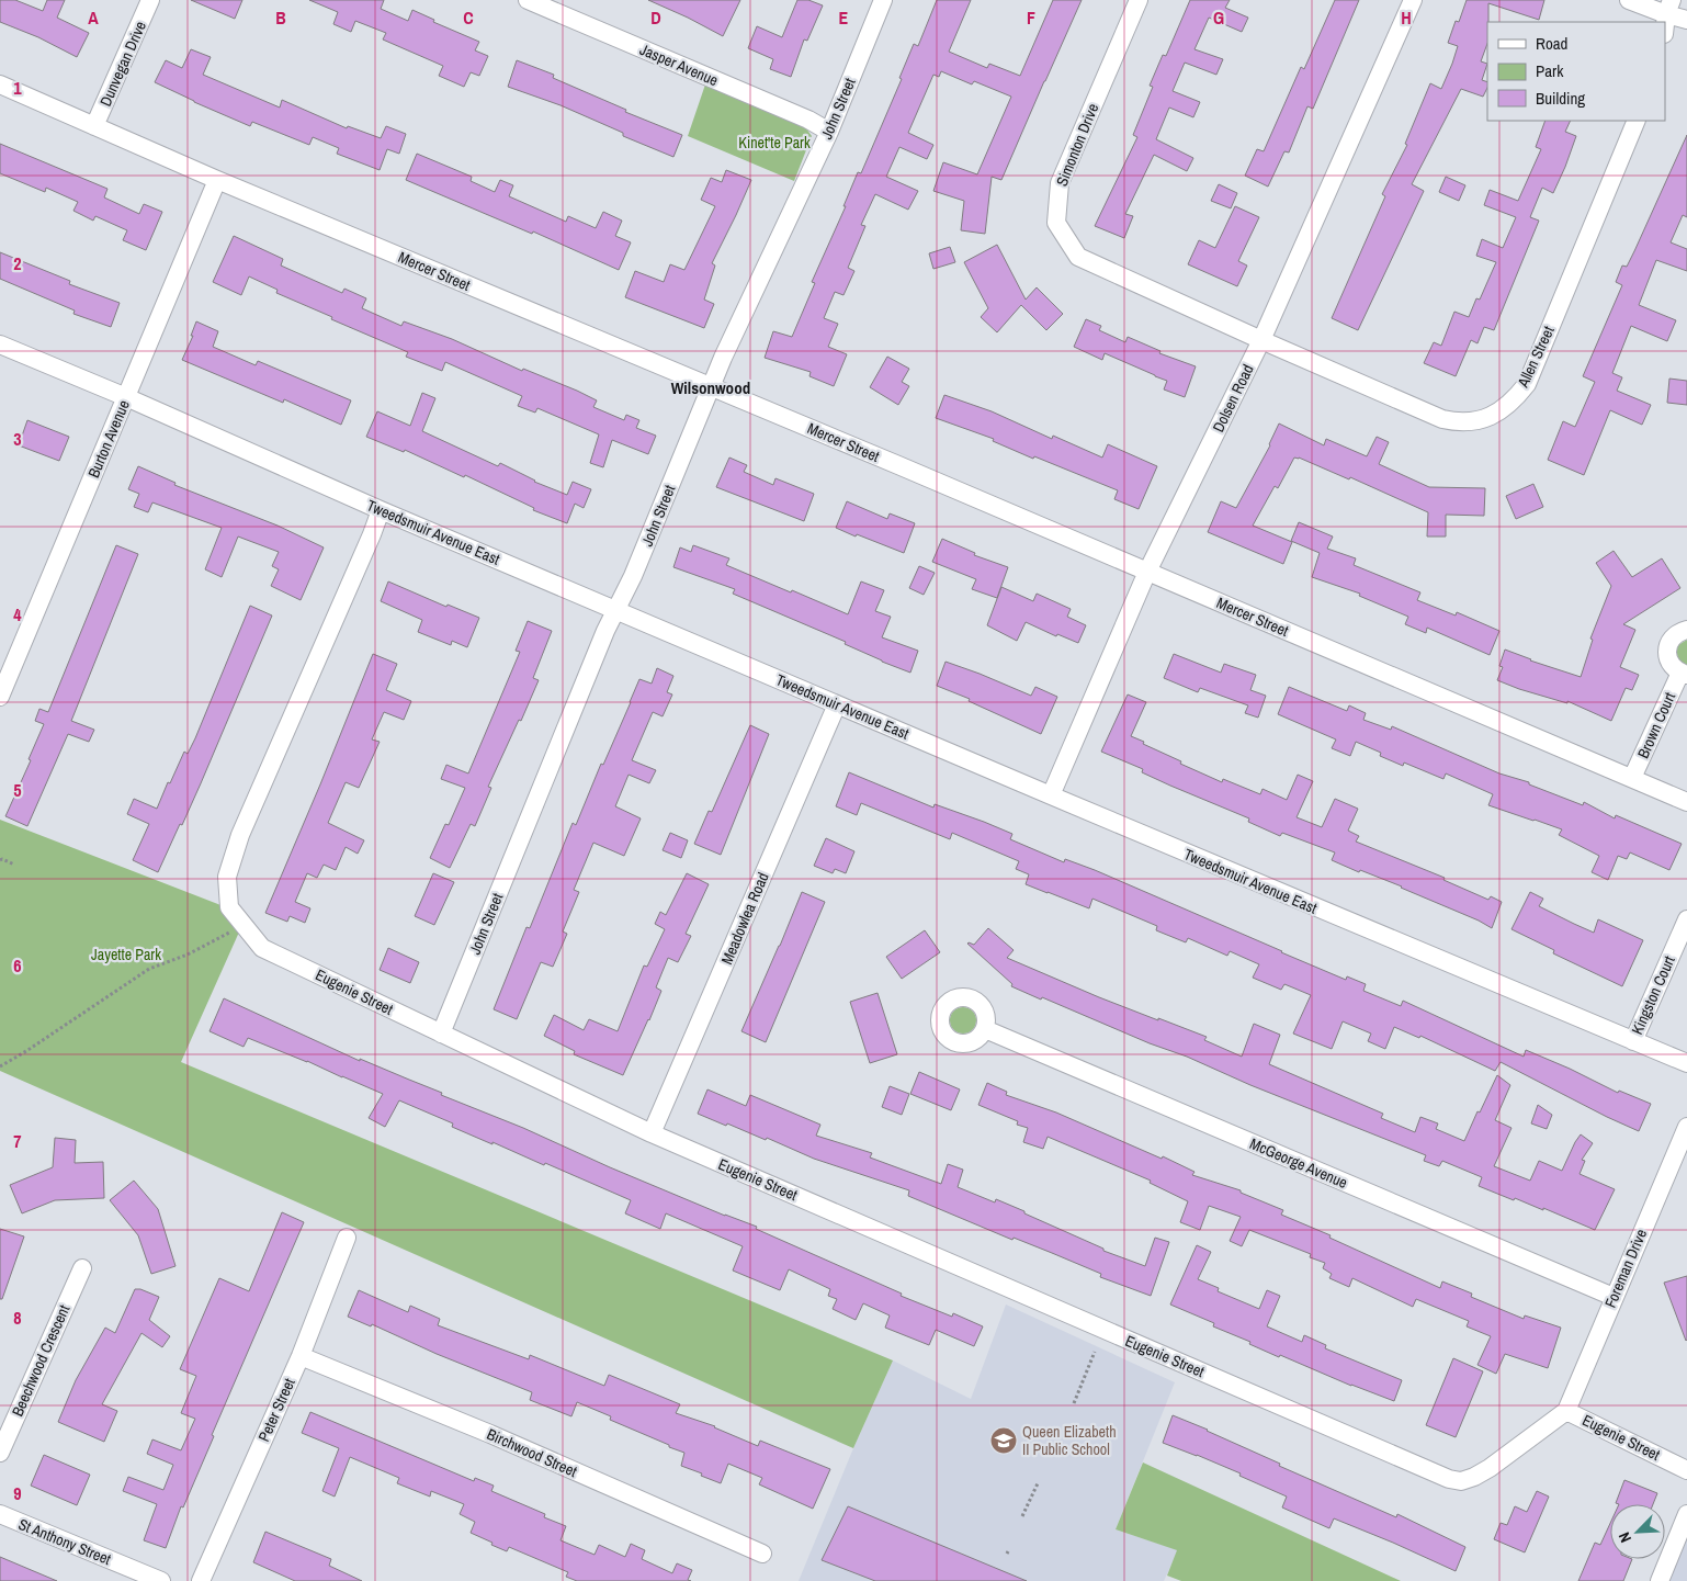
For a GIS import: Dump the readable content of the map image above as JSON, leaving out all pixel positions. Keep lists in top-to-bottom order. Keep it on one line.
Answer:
{"streets":{"street":["Dunvegan Drive","Jasper Avenue","John Street","Simonton Drive","Mercer Street","Allen Street","Dolsen Road","Burton Avenue","Tweedsmuir Avenue East","Brown Court","Meadowlea Road","Eugenie Street","Kingston Court","McGeorge Avenue","Foreman Drive","Beechwood Crescent","Peter Street","Birchwood Street","St Anthony Street"]},"crossings":[["Dunvegan Drive","Mercer Street"],["Jasper Avenue","John Street"],["John Street","Mercer Street"],["John Street","Tweedsmuir Avenue East"],["John Street","Eugenie Street"],["Simonton Drive","Allen Street"],["Simonton Drive","Dolsen Road"],["Mercer Street","Dolsen Road"],["Mercer Street","Burton Avenue"],["Mercer Street","Brown Court"],["Allen Street","Dolsen Road"],["Dolsen Road","Tweedsmuir Avenue East"],["Burton Avenue","Tweedsmuir Avenue East"],["Tweedsmuir Avenue East","Meadowlea Road"],["Tweedsmuir Avenue East","Eugenie Street"],["Tweedsmuir Avenue East","Kingston Court"],["Meadowlea Road","Eugenie Street"],["Eugenie Street","Foreman Drive"],["McGeorge Avenue","Foreman Drive"],["Peter Street","Birchwood Street"]],"districts":["Wilsonwood"],"parks":["Kinet'te Park","Jayette Park"],"places":{"school or university":["Queen Elizabeth II Public School"]},"legend":["Road","Park","Building"],"north":"bottom left","grid":{"columns":["A","B","C","D","E","F","G","H"],"rows":["1","2","3","4","5","6","7","8","9"]}}
